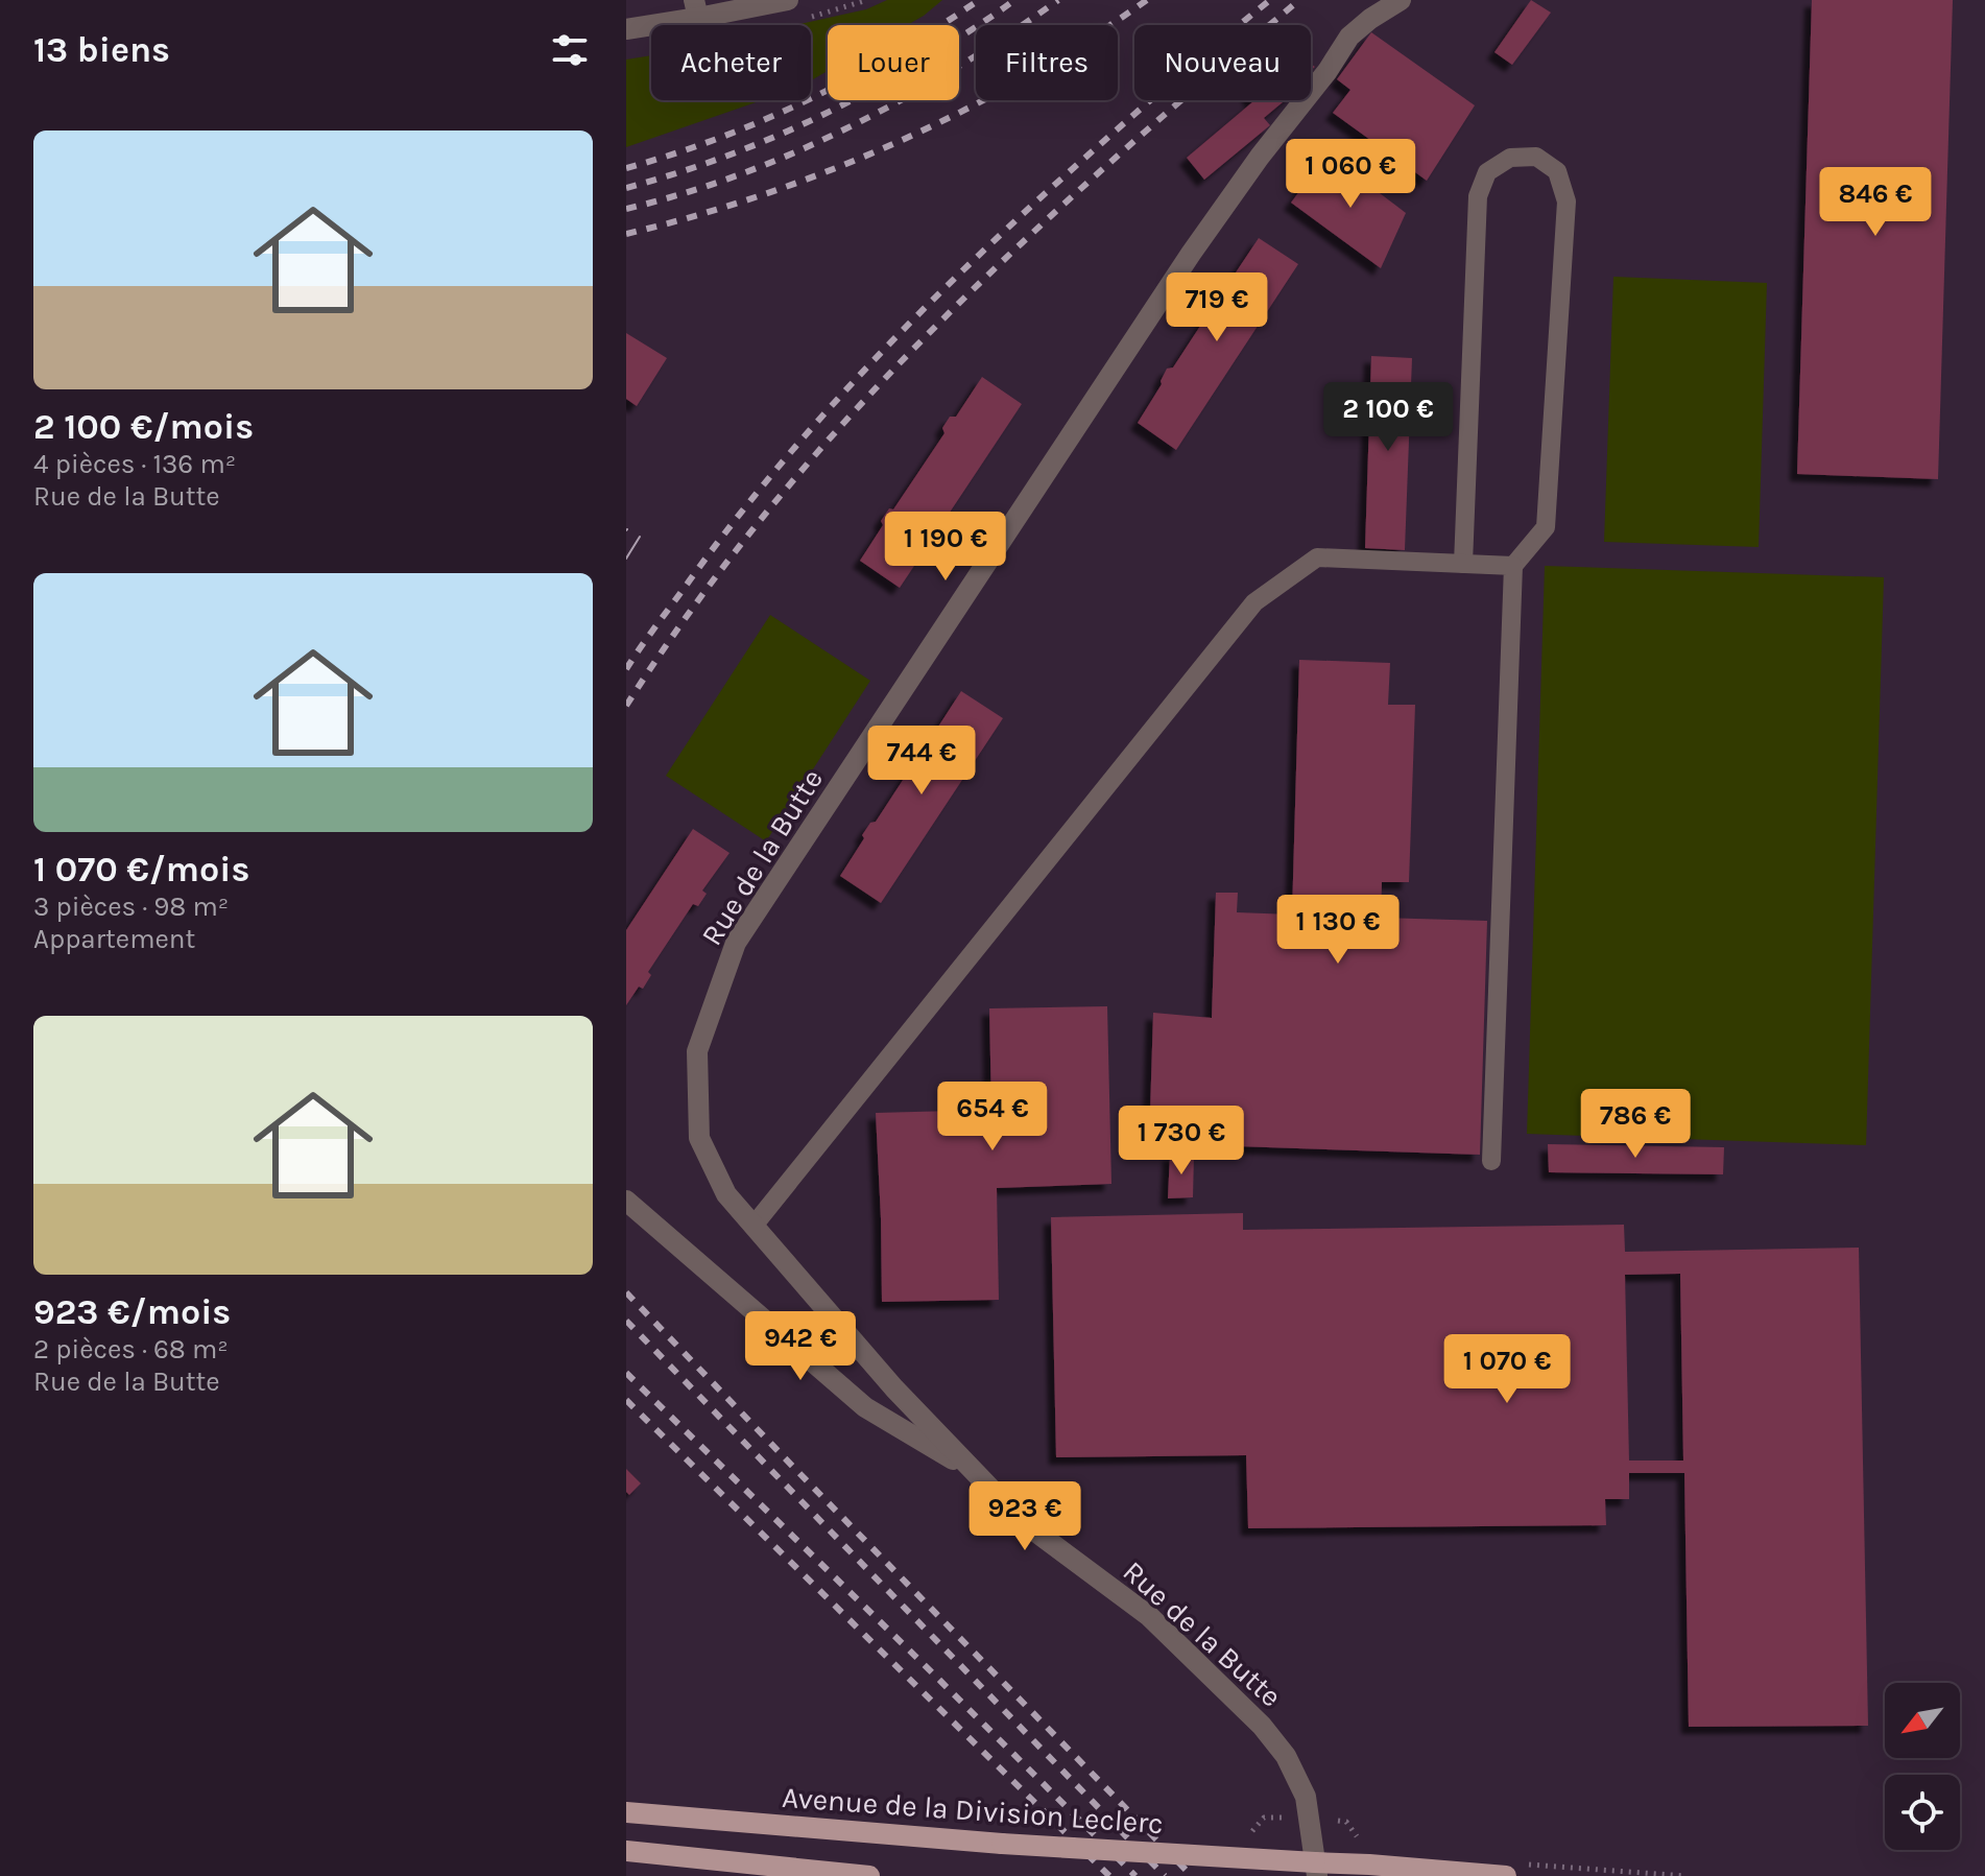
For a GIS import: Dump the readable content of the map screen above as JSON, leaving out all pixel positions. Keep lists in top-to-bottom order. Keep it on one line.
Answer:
{"streets":{"main road":["Avenue de la Division Leclerc"],"street":["Rue de la Butte"]},"crossings":[["Rue de la Butte","Avenue de la Division Leclerc"]],"north":"bottom left","page":{"heading":"13 biens","chip":["Acheter","Louer","Filtres","Nouveau"],"list":[{"name":"2 100 €/mois","note":"4 pièces · 136 m² · Rue de la Butte"},{"name":"1 070 €/mois","note":"3 pièces · 98 m² · Appartement"},{"name":"923 €/mois","note":"2 pièces · 68 m² · Rue de la Butte"}],"price":["1 060 €","846 €","719 €","2 100 €","1 190 €","744 €","1 130 €","654 €","786 €","1 730 €","942 €","1 070 €","923 €"]}}
